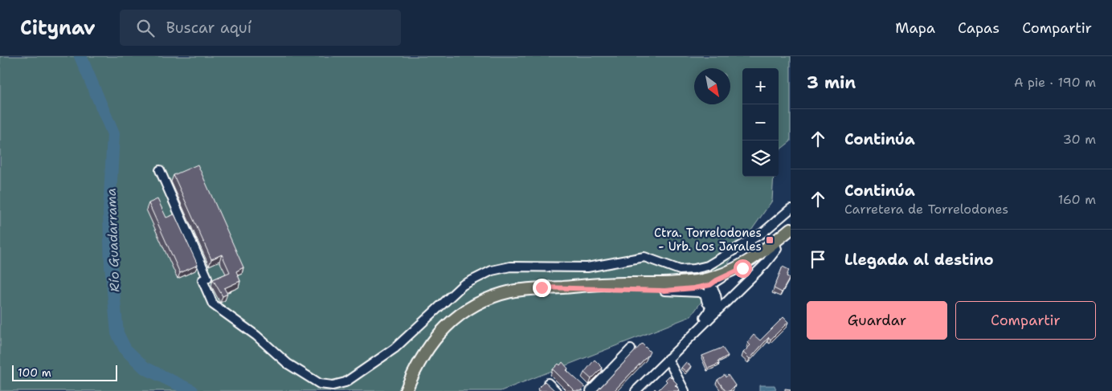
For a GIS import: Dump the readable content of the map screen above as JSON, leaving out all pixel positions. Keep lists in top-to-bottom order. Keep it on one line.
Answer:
{"water":["Río Guadarrama"],"places":{"transit":["Ctra. Torrelodones - Urb. Los Jarales"]},"scale_bar":"100 m","north":"bottom right","page":{"header":"Citynav","search":"Buscar aquí","nav":["Mapa","Capas","Compartir"],"heading":["3 min","A pie · 190 m"],"map_buttons":["+","−"],"list":[["Continúa","30 m"],["Continúa","Carretera de Torrelodones","160 m"],"Llegada al destino"],"buttons":["Guardar","Compartir"],"scale":"100 m"}}
